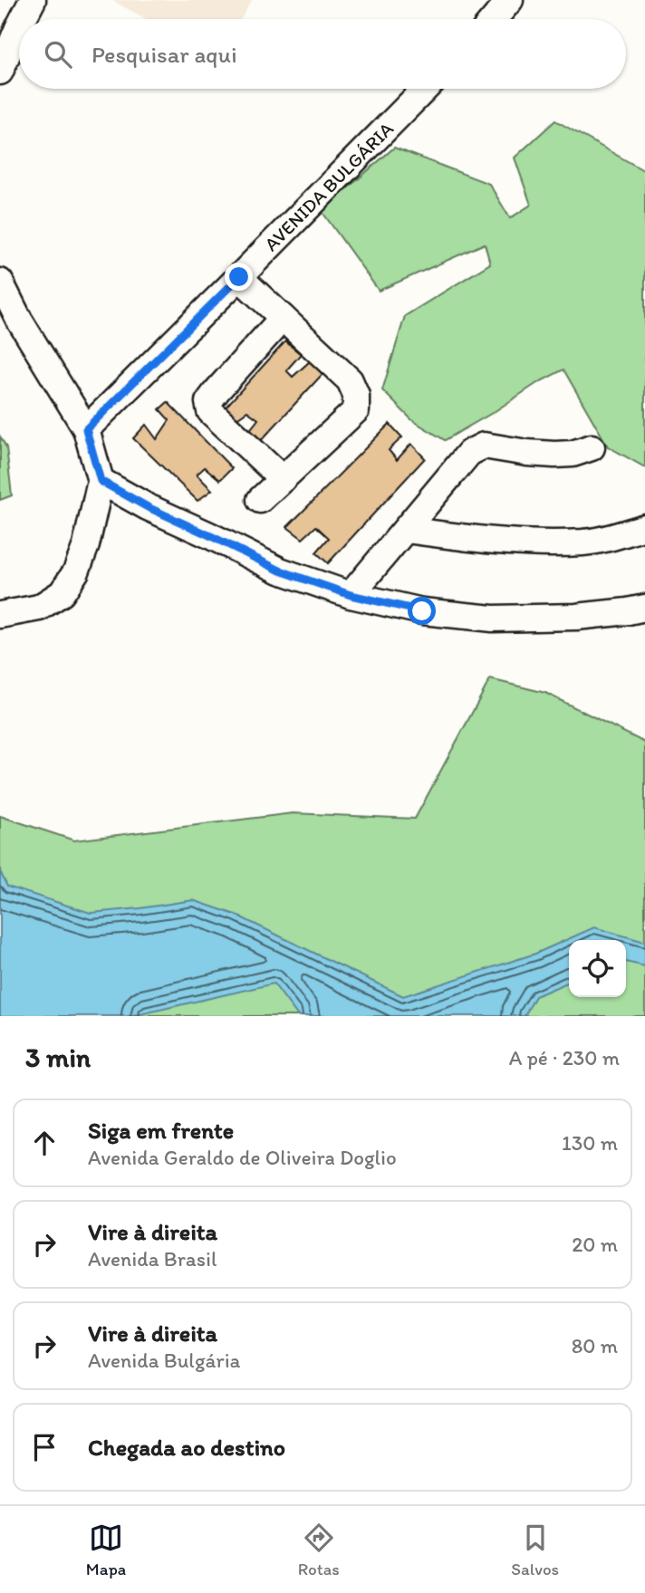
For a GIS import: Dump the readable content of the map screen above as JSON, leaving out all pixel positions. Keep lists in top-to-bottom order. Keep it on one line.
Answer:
{"streets":{"street":["AVENIDA BULGÁRIA"]},"page":{"search":"Pesquisar aqui","heading":["3 min","A pé · 230 m"],"list":[["Siga em frente","Avenida Geraldo de Oliveira Doglio","130 m"],["Vire à direita","Avenida Brasil","20 m"],["Vire à direita","Avenida Bulgária","80 m"],"Chegada ao destino"],"nav":["Mapa","Rotas","Salvos"]}}
